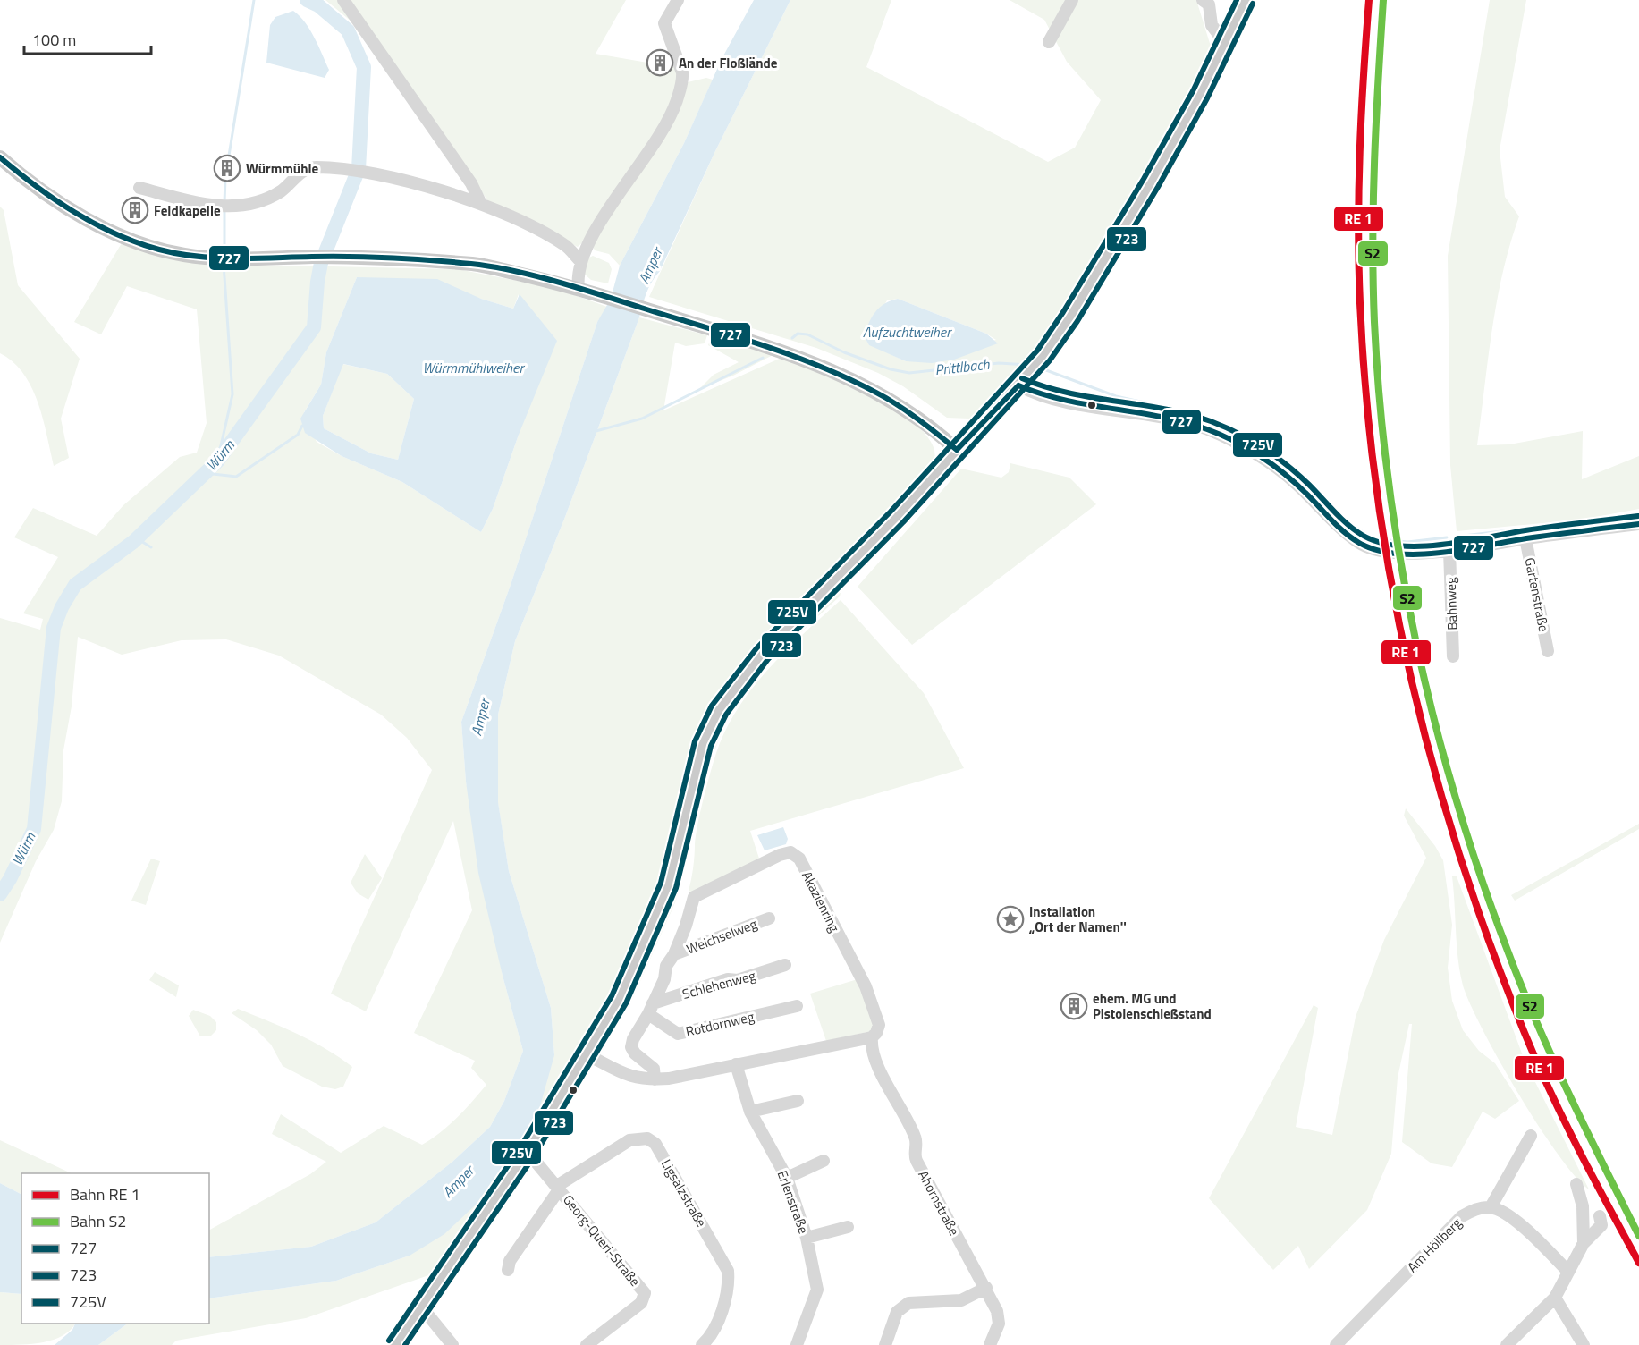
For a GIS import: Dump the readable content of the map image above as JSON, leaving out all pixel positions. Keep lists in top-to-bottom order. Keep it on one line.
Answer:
{"streets":{"street":["Gartenstraße","Bahnweg","Akazienring","Weichselweg","Schlehenweg","Rotdornweg","Ligsalzstraße","Erlenstraße","Ahornstraße","Georg-Queri-Straße","Am Höllberg"]},"crossings":[["Akazienring","Weichselweg"],["Akazienring","Schlehenweg"],["Akazienring","Rotdornweg"],["Akazienring","Ahornstraße"],["Schlehenweg","Rotdornweg"],["Ligsalzstraße","Georg-Queri-Straße"]],"water":["Amper","Aufzuchtweiher","Prittlbach","Würmmühlweiher","Würm"],"places":{"building":["An der Floßlände","Würmmühle","Feldkapelle","ehem. MG und Pistolenschießstand"],"place":["Installation „Ort der Namen''"]},"lines":["rail line S2","transit line 725V","transit line 723","transit line 727"],"legend":["Bahn RE 1","Bahn S2","727","723","725V"],"scale_bar":"100 m"}
